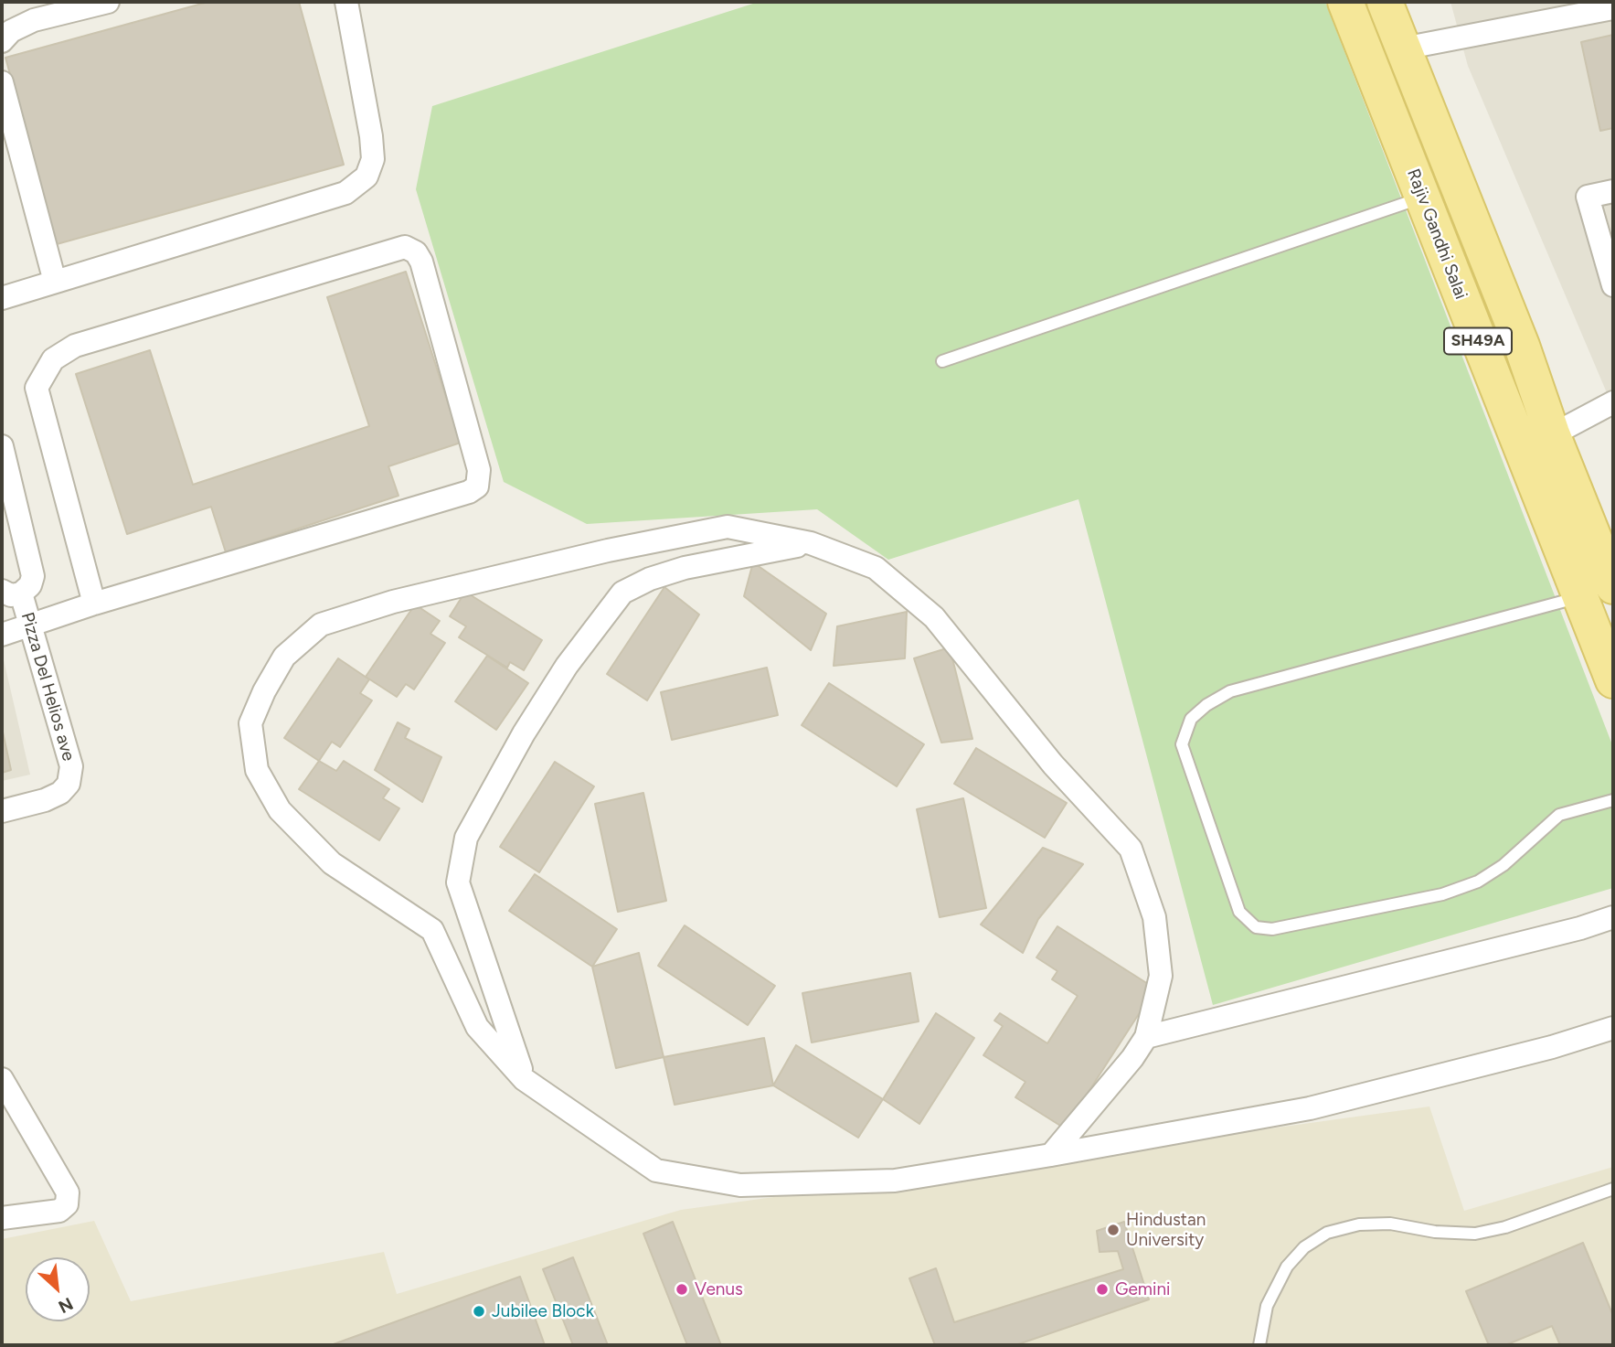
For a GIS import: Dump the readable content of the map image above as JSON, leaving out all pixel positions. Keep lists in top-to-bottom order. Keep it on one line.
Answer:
{"streets":{"main road":["Rajiv Gandhi Salai","SH49A"],"street":["Pizza Del Helios ave"]},"places":["Hindustan University","Venus","Gemini","Jubilee Block"],"north":"bottom right"}
